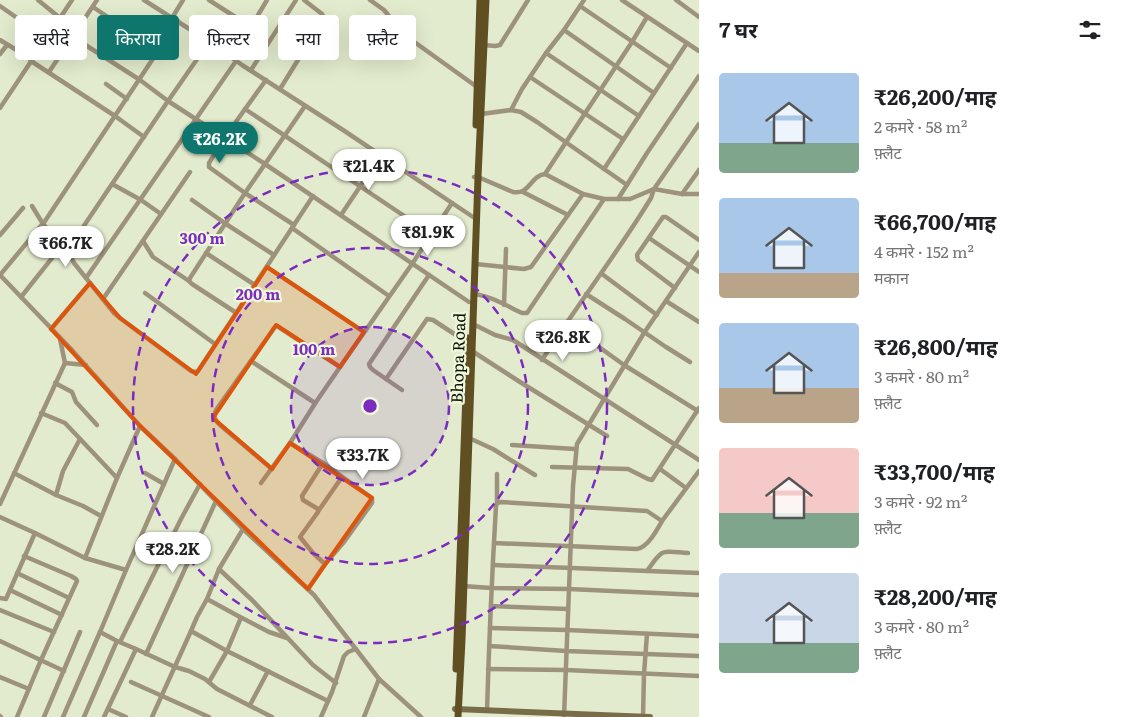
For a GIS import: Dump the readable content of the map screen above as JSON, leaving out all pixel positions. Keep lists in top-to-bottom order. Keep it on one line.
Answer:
{"streets":{"main road":["Bhopa Road"]},"page":{"heading":"7 घर","chip":["खरीदें","किराया","फ़िल्टर","नया","फ़्लैट"],"list":[{"name":"₹26,200/माह","note":"2 कमरे · 58 m² · फ़्लैट"},{"name":"₹66,700/माह","note":"4 कमरे · 152 m² · मकान"},{"name":"₹26,800/माह","note":"3 कमरे · 80 m² · फ़्लैट"},{"name":"₹33,700/माह","note":"3 कमरे · 92 m² · फ़्लैट"},{"name":"₹28,200/माह","note":"3 कमरे · 80 m² · फ़्लैट"}],"price":["₹26.2K","₹21.4K","₹81.9K","₹66.7K","₹26.8K","₹33.7K","₹28.2K"]},"rings":["300 m","200 m","100 m"]}
